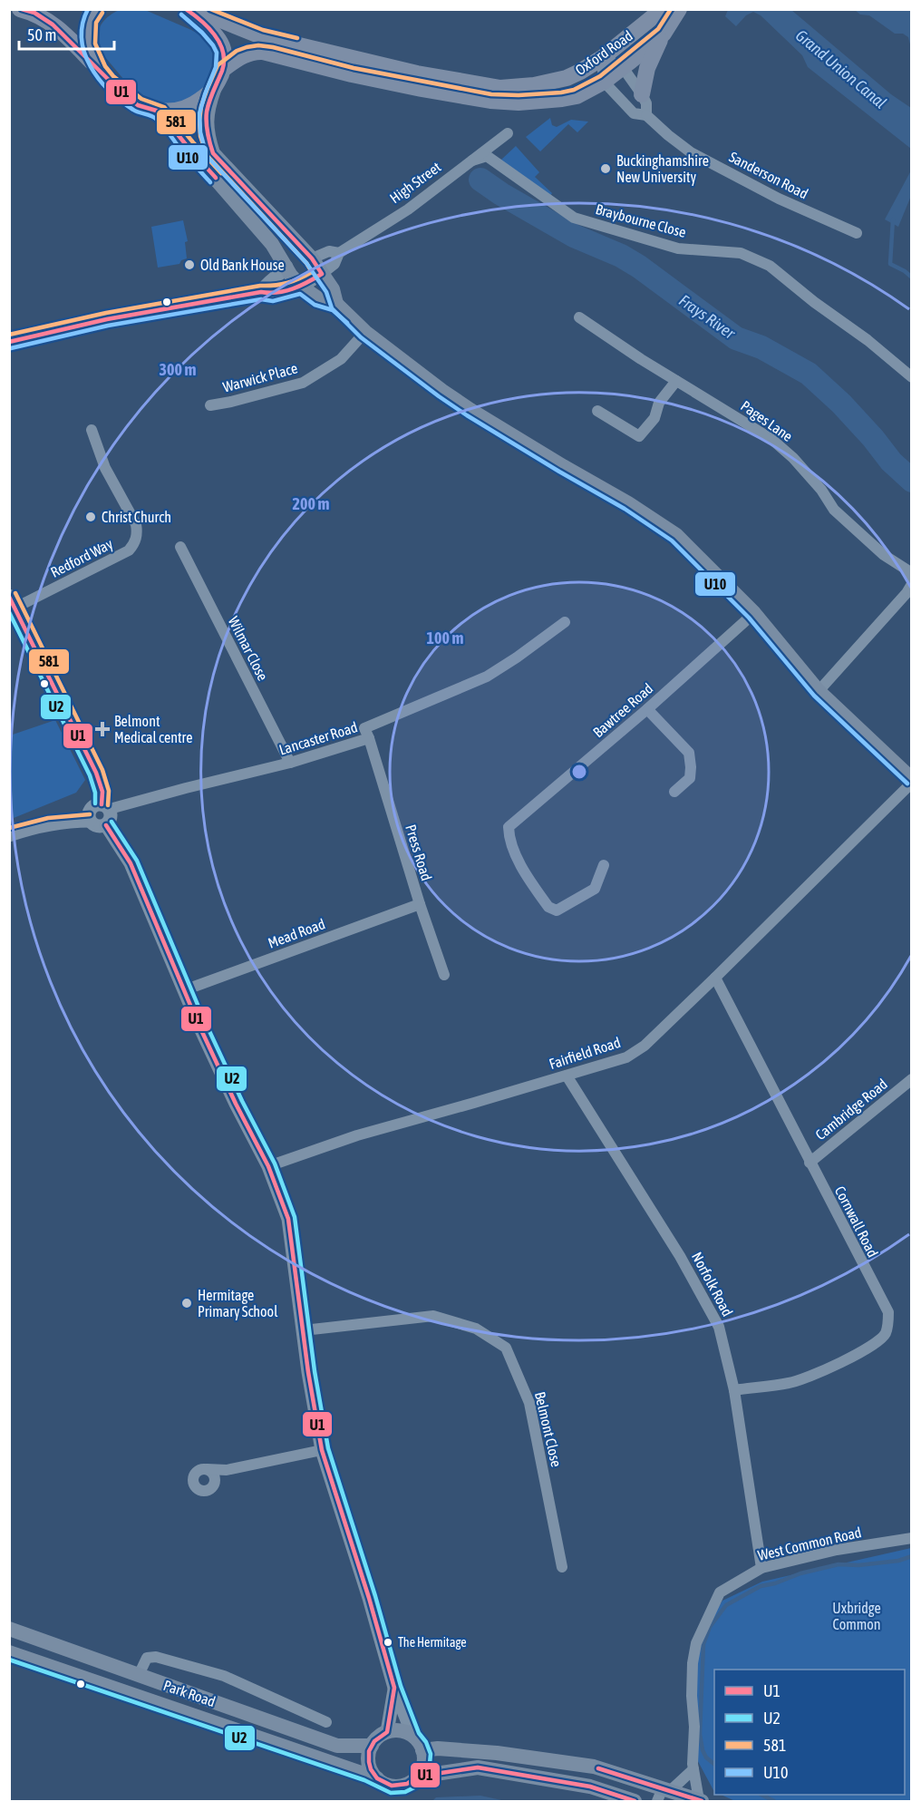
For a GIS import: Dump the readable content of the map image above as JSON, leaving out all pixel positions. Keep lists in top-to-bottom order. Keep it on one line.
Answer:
{"streets":{"main road":["Oxford Road","Park Road"],"street":["Sanderson Road","High Street","Braybourne Close","Warwick Place","Pages Lane","Redford Way","Wilmar Close","Bawtree Road","Lancaster Road","Press Road","Mead Road","Fairfield Road","Cambridge Road","Cornwall Road","Norfolk Road","Belmont Close","West Common Road"]},"crossings":[["Oxford Road","Sanderson Road"],["High Street","Braybourne Close"],["Wilmar Close","Lancaster Road"],["Lancaster Road","Press Road"],["Press Road","Mead Road"],["Fairfield Road","Cornwall Road"],["Fairfield Road","Norfolk Road"],["Cambridge Road","Cornwall Road"],["Cornwall Road","Norfolk Road"],["Norfolk Road","West Common Road"]],"water":["Grand Union Canal","Frays River"],"parks":["Uxbridge Common"],"places":{"other":["Buckinghamshire New University","Old Bank House","Christ Church","Hermitage Primary School","The Hermitage"],"health":["Belmont Medical centre"]},"lines":["transit line U1","transit line 581","transit line U10","transit line U2"],"legend":["U1","U2","581","U10"],"scale_bar":"50 m","rings":["300 m","200 m","100 m"]}
